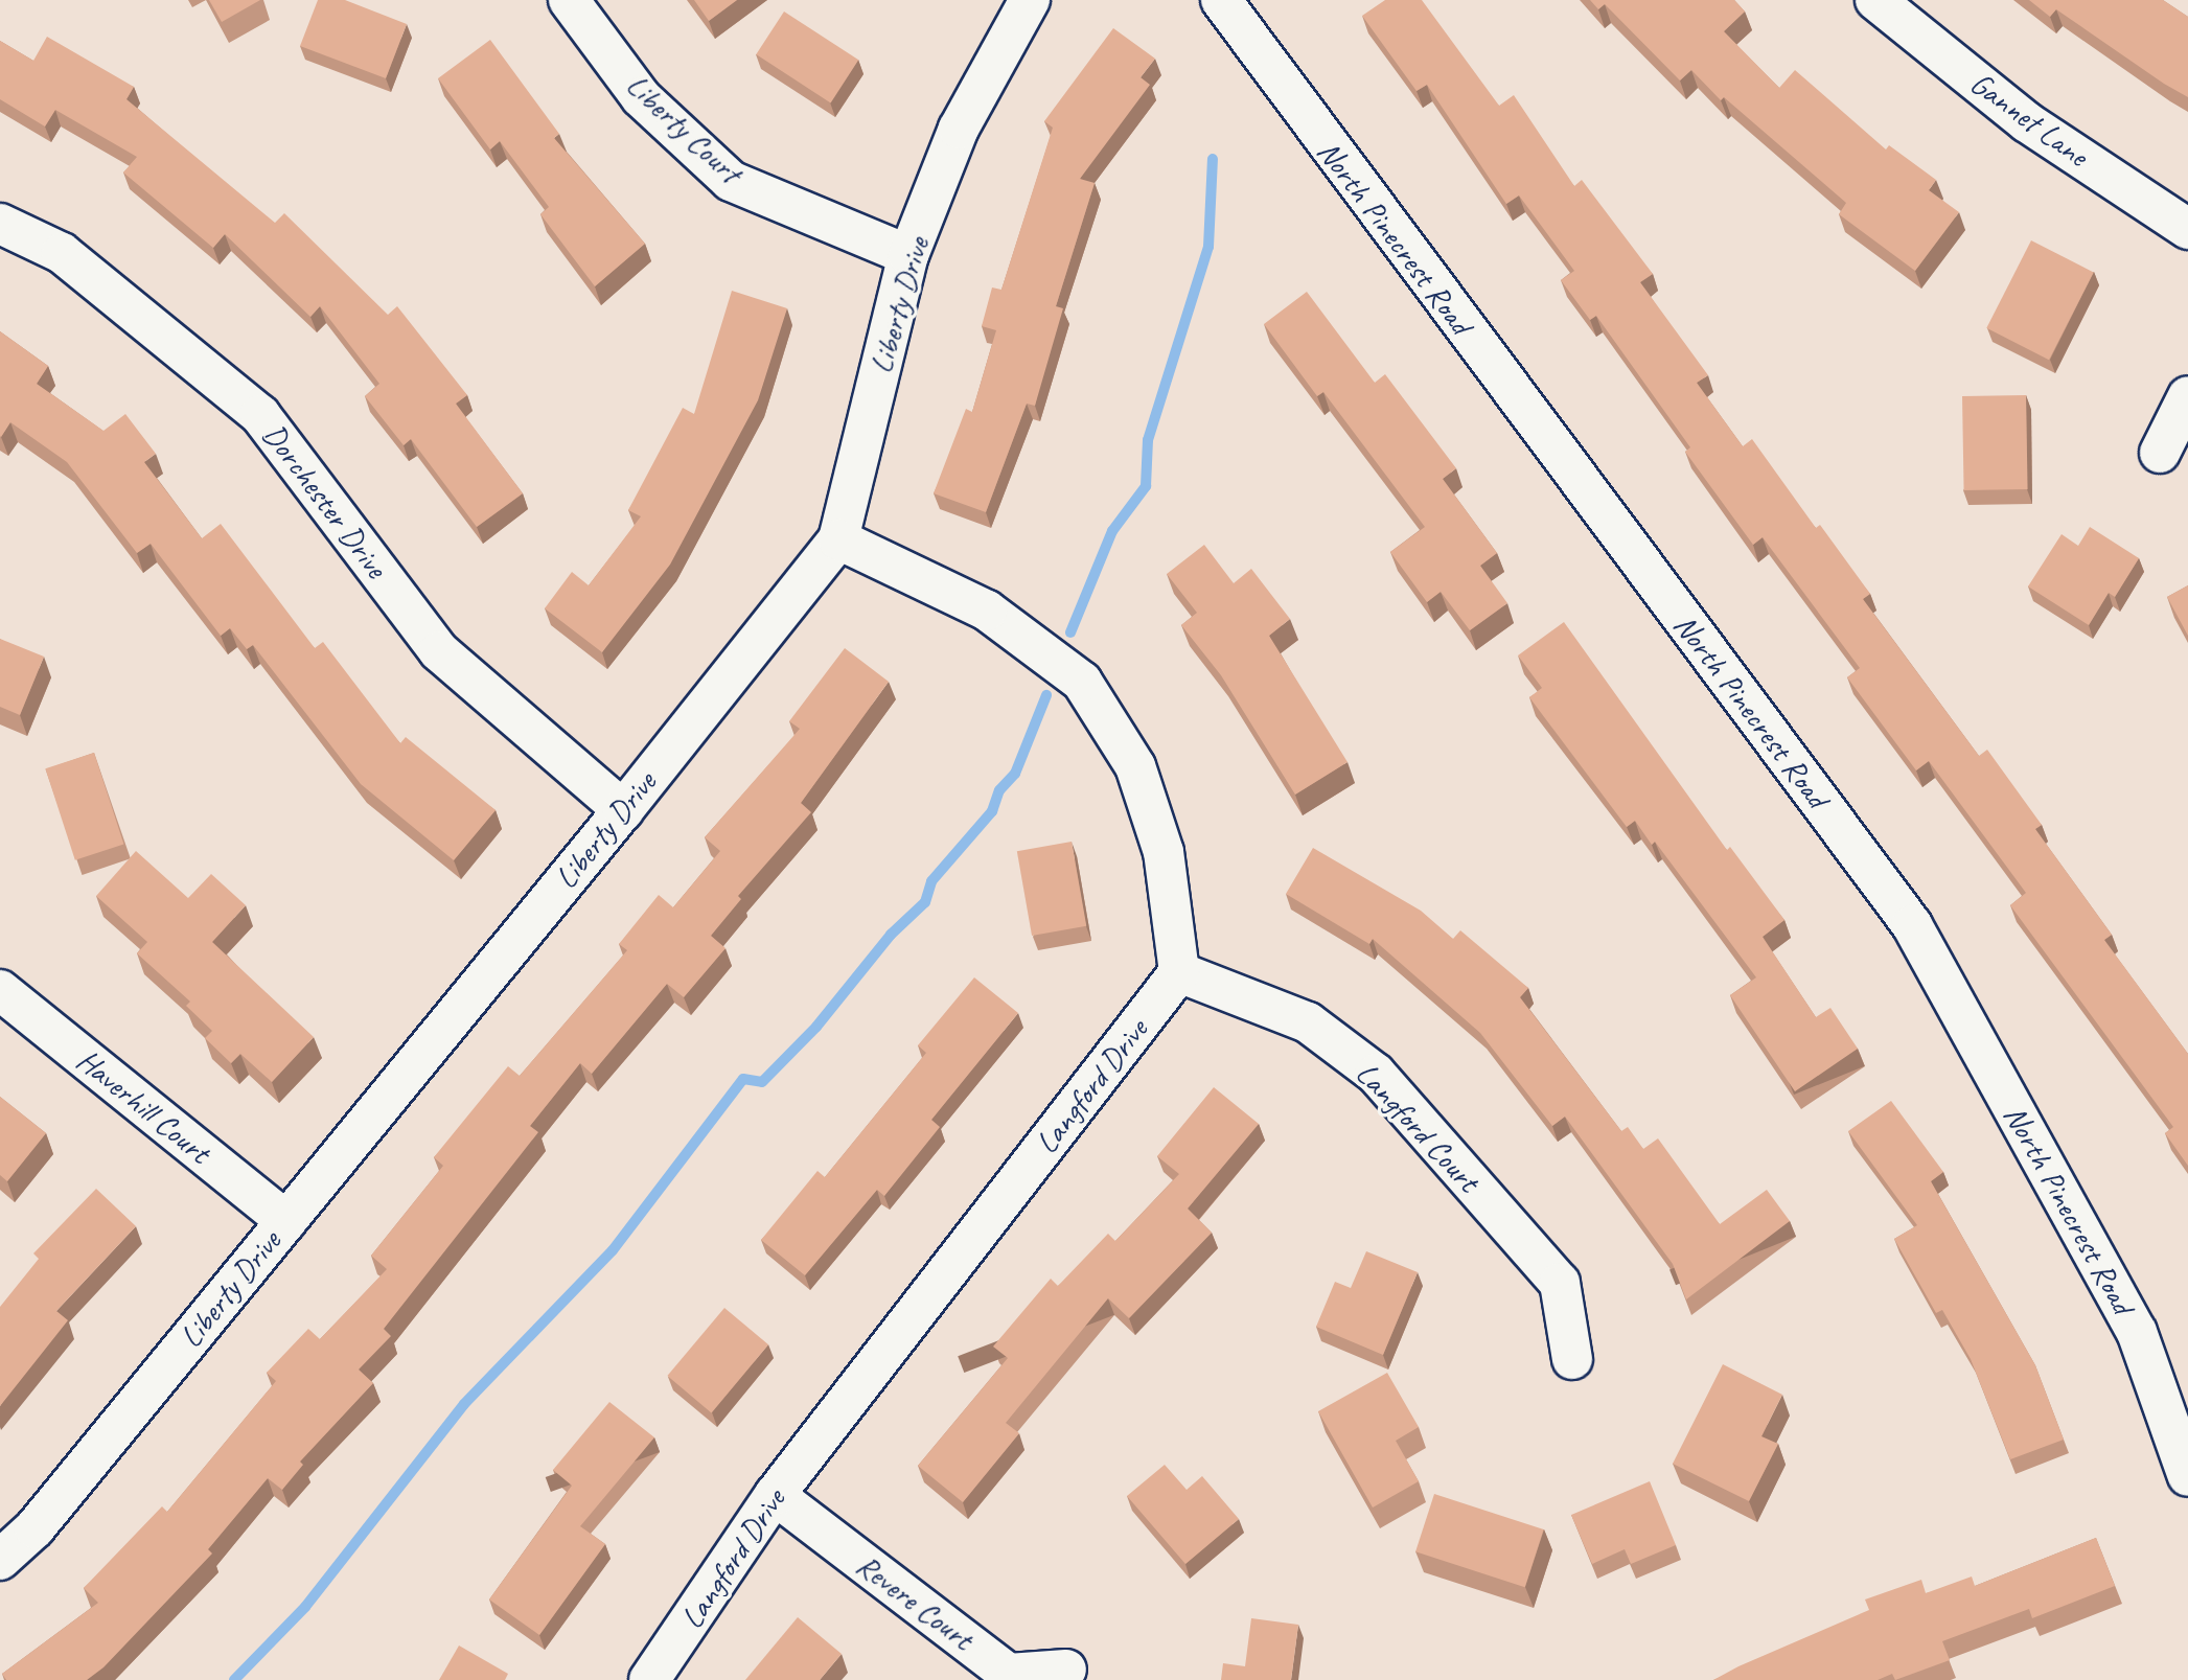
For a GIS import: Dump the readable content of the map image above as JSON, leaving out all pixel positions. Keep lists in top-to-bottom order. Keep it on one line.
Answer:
{"streets":{"street":["Gannet Lane","Liberty Court","North Pinecrest Road","Liberty Drive","Dorchester Drive","Langford Drive","Haverhill Court","Langford Court","Revere Court"]},"crossings":[["Liberty Court","Liberty Drive"],["Liberty Drive","Dorchester Drive"],["Liberty Drive","Haverhill Court"],["Langford Drive","Langford Court"],["Langford Drive","Revere Court"]]}
